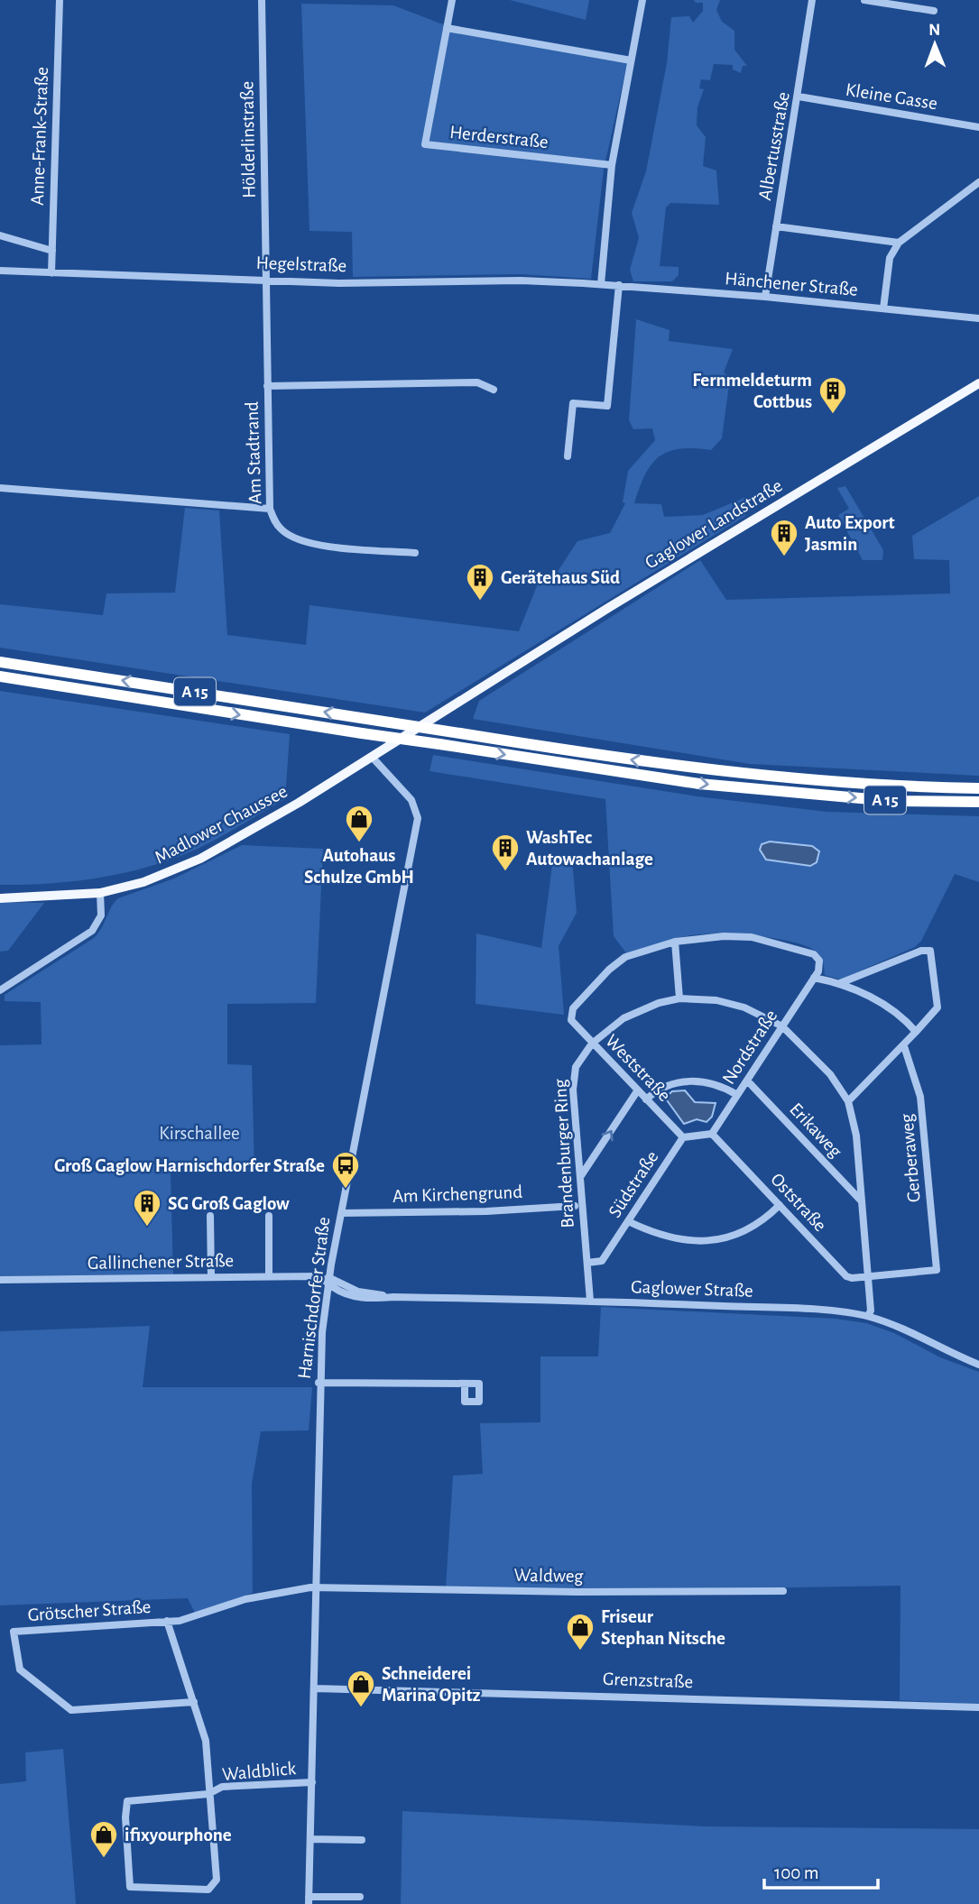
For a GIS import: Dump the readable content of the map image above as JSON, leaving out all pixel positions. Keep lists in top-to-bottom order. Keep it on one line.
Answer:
{"streets":{"highway":["A 15"],"main road":["Gaglower Landstraße","Madlower Chaussee"],"street":["Kleine Gasse","Anne-Frank-Straße","Herderstraße","Hölderlinstraße","Albertusstraße","Hegelstraße","Hänchener Straße","Am Stadtrand","Nordstraße","Weststraße","Erikaweg","Brandenburger Ring","Gerberaweg","Südstraße","Am Kirchengrund","Oststraße","Gallinchener Straße","Gaglower Straße","Harnischdorfer Straße","Waldweg","Grötscher Straße","Grenzstraße","Waldblick"]},"crossings":[["Kleine Gasse","Albertusstraße"],["Anne-Frank-Straße","Hegelstraße"],["Hölderlinstraße","Hegelstraße"],["Hölderlinstraße","Am Stadtrand"],["Albertusstraße","Hänchener Straße"],["Hegelstraße","Hänchener Straße"],["Hegelstraße","Am Stadtrand"],["Gaglower Landstraße","Madlower Chaussee"],["Gaglower Landstraße","Harnischdorfer Straße"],["Madlower Chaussee","Harnischdorfer Straße"],["Nordstraße","Erikaweg"],["Nordstraße","Brandenburger Ring"],["Nordstraße","Oststraße"],["Weststraße","Brandenburger Ring"],["Weststraße","Südstraße"],["Erikaweg","Brandenburger Ring"],["Brandenburger Ring","Südstraße"],["Brandenburger Ring","Oststraße"],["Brandenburger Ring","Gaglower Straße"],["Gerberaweg","Oststraße"],["Am Kirchengrund","Harnischdorfer Straße"],["Gallinchener Straße","Gaglower Straße"],["Gallinchener Straße","Harnischdorfer Straße"],["Gaglower Straße","Harnischdorfer Straße"],["Harnischdorfer Straße","Waldweg"],["Harnischdorfer Straße","Grötscher Straße"],["Harnischdorfer Straße","Grenzstraße"],["Harnischdorfer Straße","Waldblick"],["Waldweg","Grötscher Straße"],["Grötscher Straße","Waldblick"]],"parks":["Kirschallee"],"places":{"building":["Fernmeldeturm Cottbus","Auto Export Jasmin","Gerätehaus Süd","WashTec Autowachanlage","SG Groß Gaglow"],"shop":["Autohaus Schulze GmbH","Friseur Stephan Nitsche","Schneiderei Marina Opitz","ifixyourphone"],"bus stop":["Groß Gaglow Harnischdorfer Straße"]},"scale_bar":"100 m","north":"top"}
